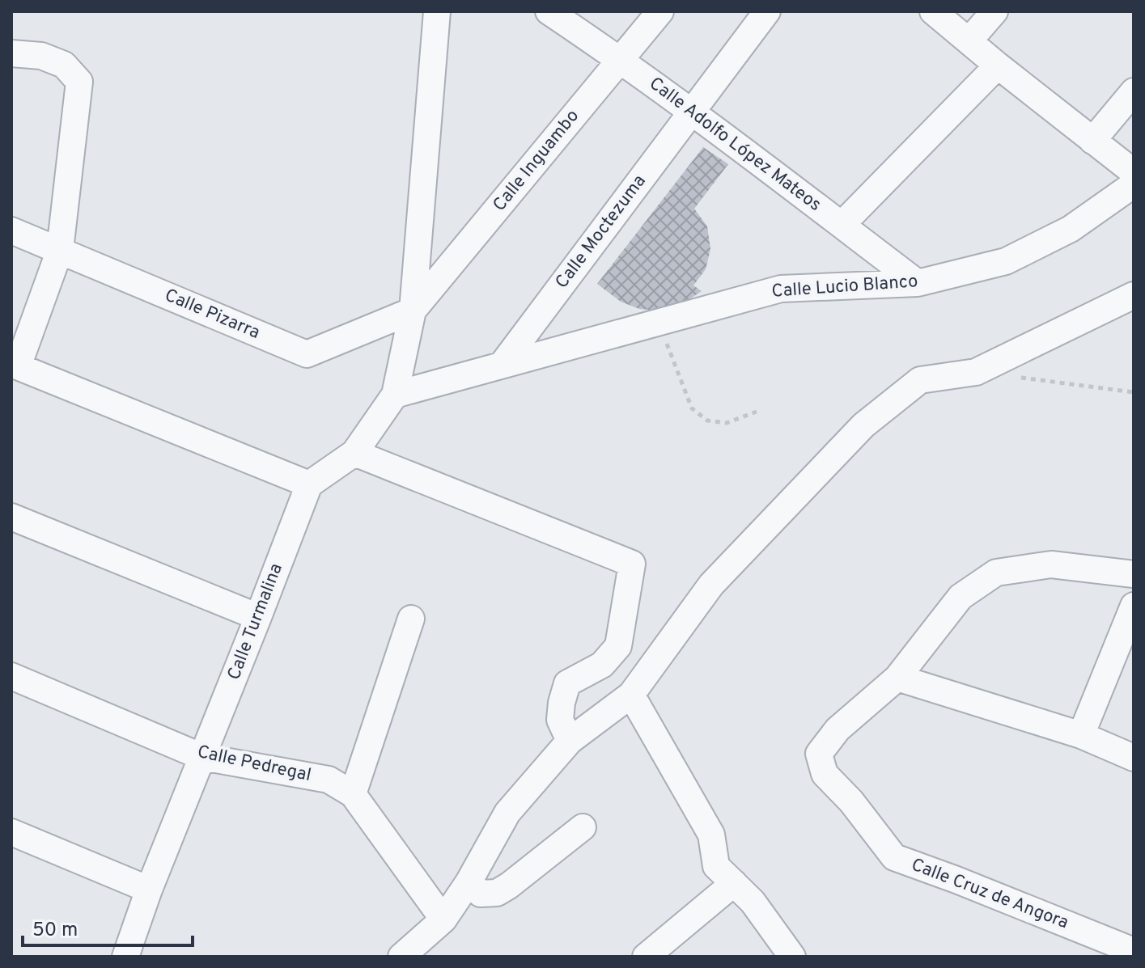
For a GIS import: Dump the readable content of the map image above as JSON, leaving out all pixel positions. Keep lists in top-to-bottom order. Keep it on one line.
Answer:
{"streets":{"street":["Calle Adolfo López Mateos","Calle Inguambo","Calle Moctezuma","Calle Lucio Blanco","Calle Pizarra","Calle Turmalina","Calle Pedregal","Calle Cruz de Angora"]},"crossings":[["Calle Adolfo López Mateos","Calle Inguambo"],["Calle Adolfo López Mateos","Calle Moctezuma"],["Calle Adolfo López Mateos","Calle Lucio Blanco"],["Calle Inguambo","Calle Pizarra"],["Calle Moctezuma","Calle Lucio Blanco"],["Calle Turmalina","Calle Pedregal"]],"scale_bar":"50 m"}
